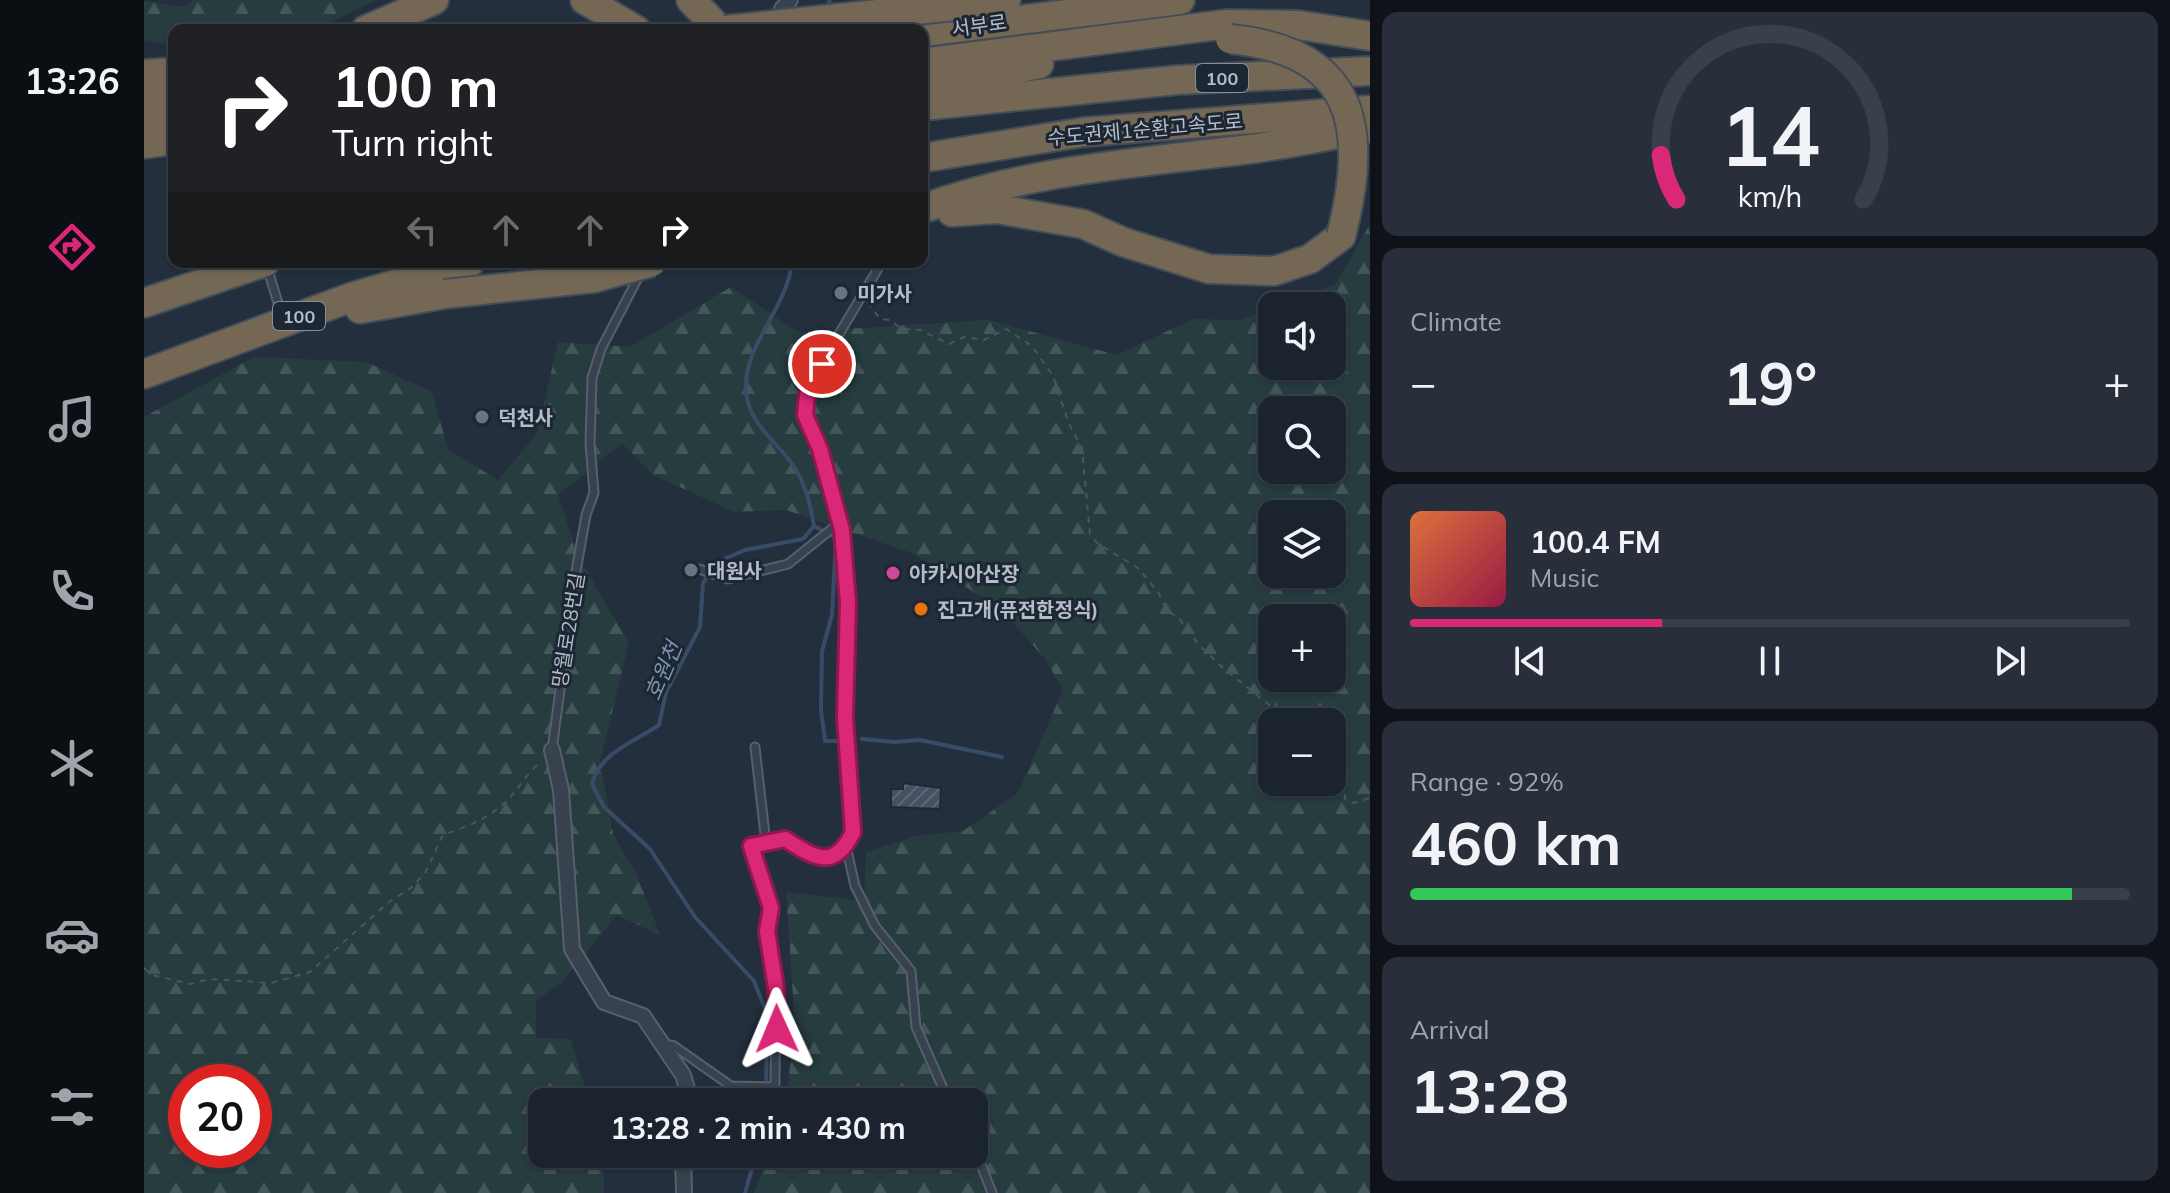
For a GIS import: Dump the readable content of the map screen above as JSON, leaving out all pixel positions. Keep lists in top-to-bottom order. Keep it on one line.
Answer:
{"streets":{"highway":["서부로","100","수도권제1순환고속도로"],"street":["망월로28번길"]},"water":["호원천"],"places":["미가사","덕천사","대원사","아카시아산장","진고개(퓨전한정식)"],"page":{"tabs":"13:26","turn":["100 m","Turn right"],"tile":["Climate",["Range · 92%","460 km"],["Arrival","13:28"]],"map_buttons":["+","−"],"heat":["−","19°","+"],"song":["100.4 FM","Music"],"limit":"20","trip":"13:28 · 2 min · 430 m","gauge":["14","km/h"]}}
